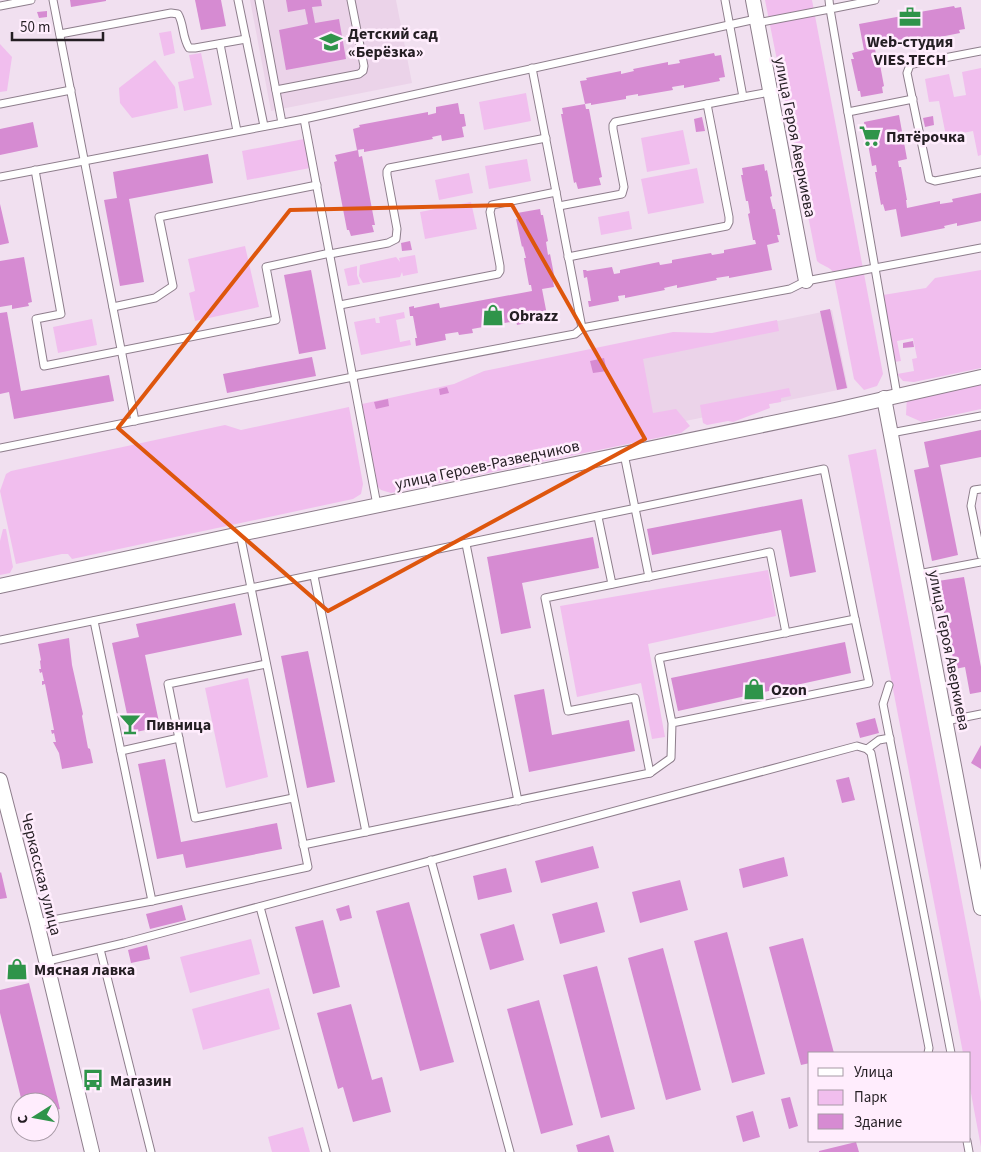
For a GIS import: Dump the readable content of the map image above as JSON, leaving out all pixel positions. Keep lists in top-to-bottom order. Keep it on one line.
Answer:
{"streets":{"street":["улица Героя Аверкиева","улица Героев-Разведчиков","Черкасская улица"]},"crossings":[["улица Героя Аверкиева","улица Героев-Разведчиков"]],"places":{"office":["Web-студия VIES.TECH"],"school or university":["Детский сад «Берёзка»"],"supermarket":["Пятёрочка"],"shop":["Obrazz","Ozon","Мясная лавка"],"bar":["Пивница"],"bus stop":["Магазин"]},"legend":["Улица","Парк","Здание"],"scale_bar":"50 m","north":"left"}
